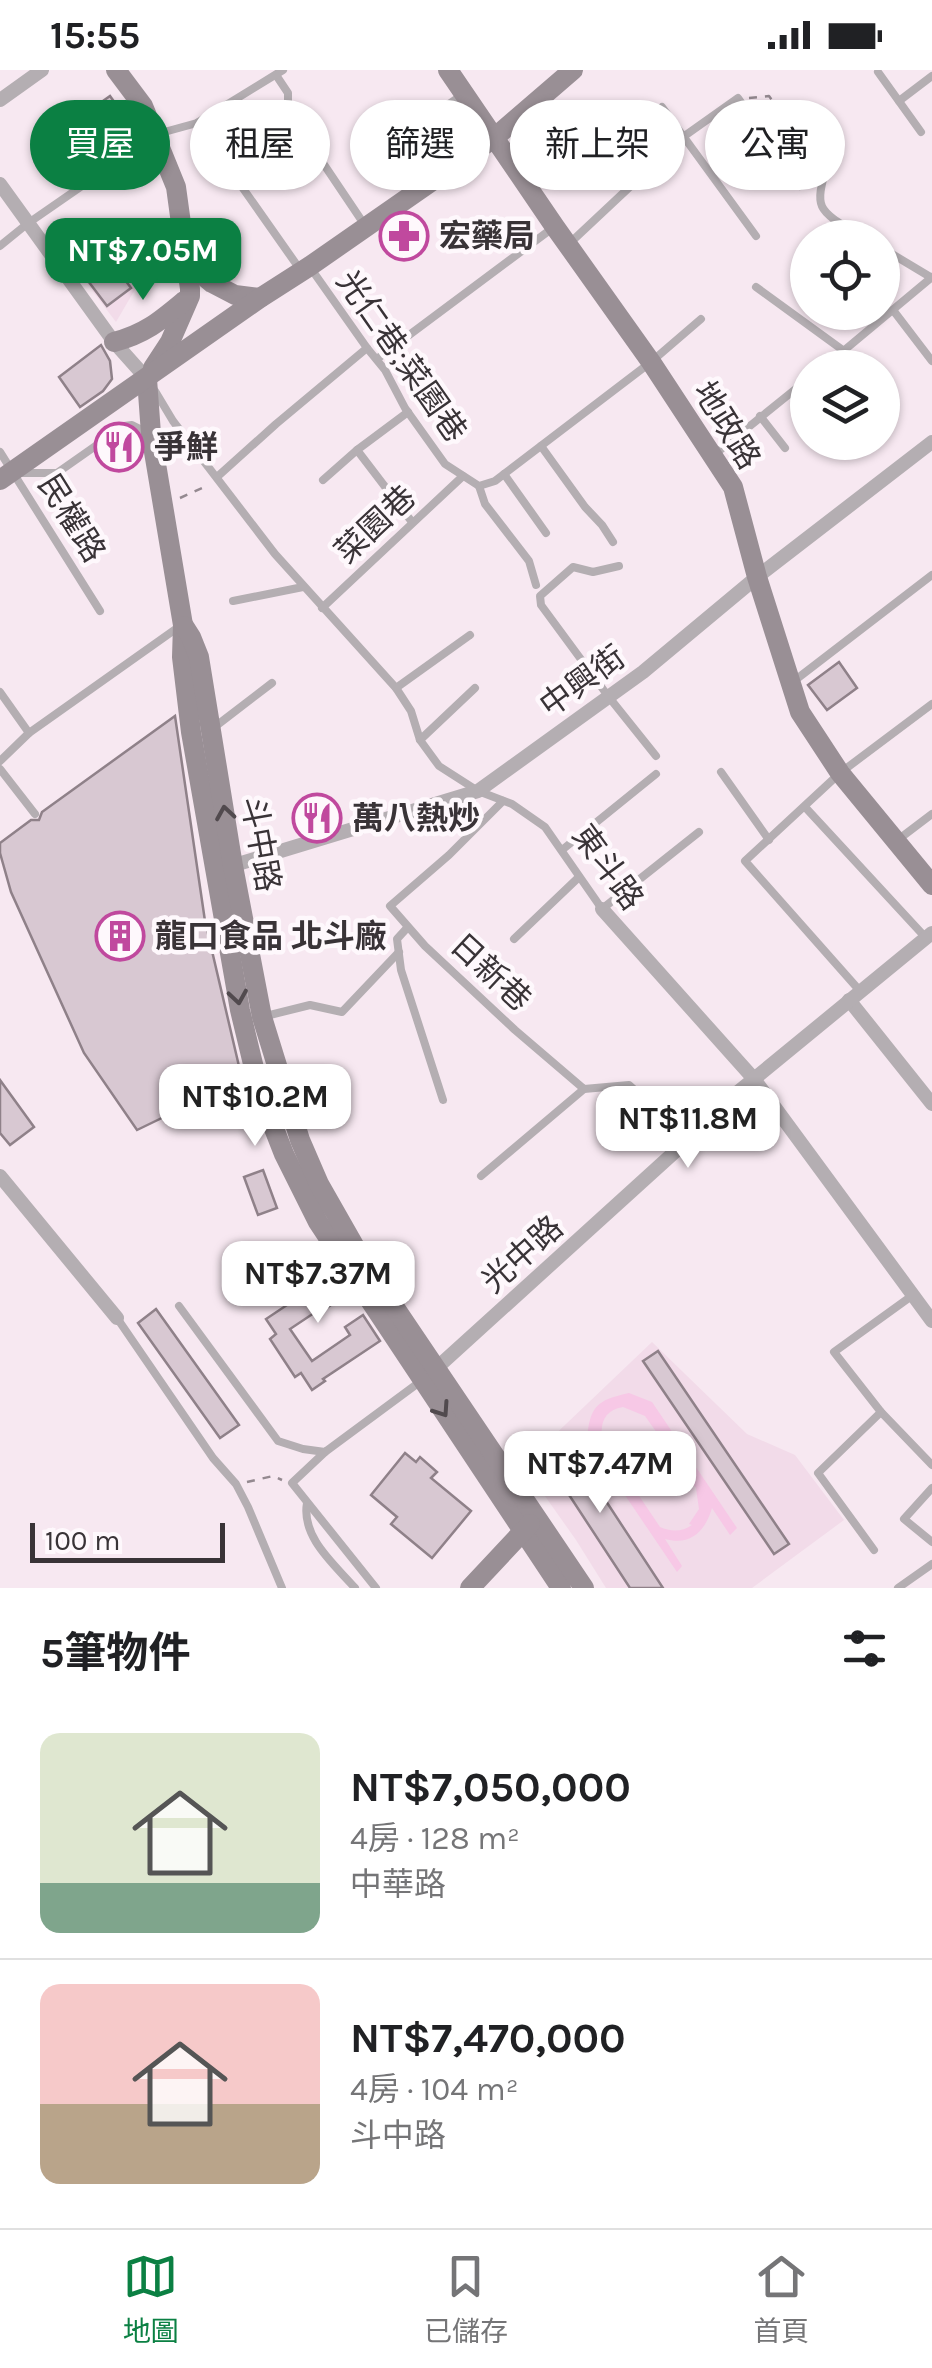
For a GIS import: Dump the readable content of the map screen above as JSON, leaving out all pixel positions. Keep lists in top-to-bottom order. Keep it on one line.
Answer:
{"streets":{"main road":["地政路","斗中路"],"street":["中興街","東斗路","光中路"],"lane":["光仁巷;菜園巷","民權路","菜園巷","日新巷"]},"crossings":[["光仁巷;菜園巷","菜園巷"],["地政路","中興街"],["菜園巷","東斗路"],["中興街","斗中路"],["中興街","東斗路"],["斗中路","東斗路"],["斗中路","光中路"],["東斗路","日新巷"],["東斗路","光中路"]],"places":{"pharmacy":["宏藥局"],"restaurant":["爭鮮","萬八熱炒"],"building":["龍口食品 北斗廠"]},"scale_bar":"100 m","page":{"status":"15:55","chip":["買屋","租屋","篩選","新上架","公寓"],"price":["NT$7.05M","NT$10.2M","NT$11.8M","NT$7.37M","NT$7.47M"],"scale":"100 m","heading":"5筆物件","list":[{"name":"NT$7,050,000","note":"4房 · 128 m² · 中華路"},{"name":"NT$7,470,000","note":"4房 · 104 m² · 斗中路"}],"tabs":["地圖","已儲存","首頁"]}}
